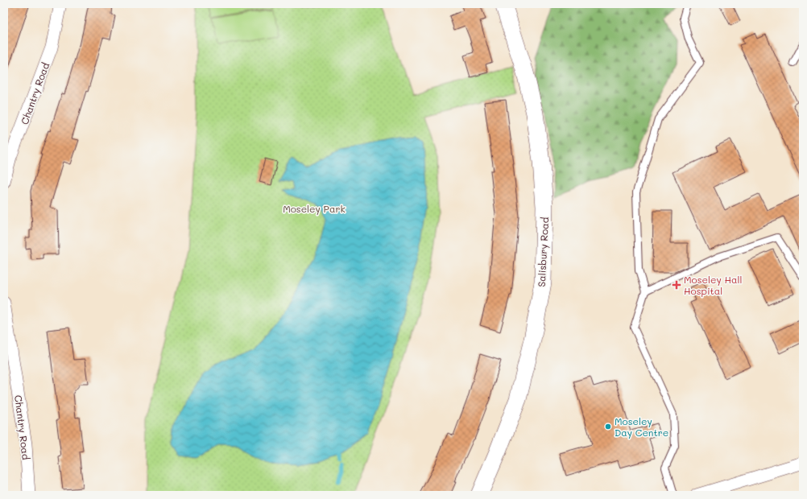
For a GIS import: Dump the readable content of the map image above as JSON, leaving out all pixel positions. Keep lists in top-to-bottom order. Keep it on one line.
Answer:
{"streets":{"main road":["Salisbury Road"],"street":["Chantry Road"]},"parks":["Moseley Park"],"places":{"health":["Moseley Hall Hospital"],"other":["Moseley Day Centre"]}}
